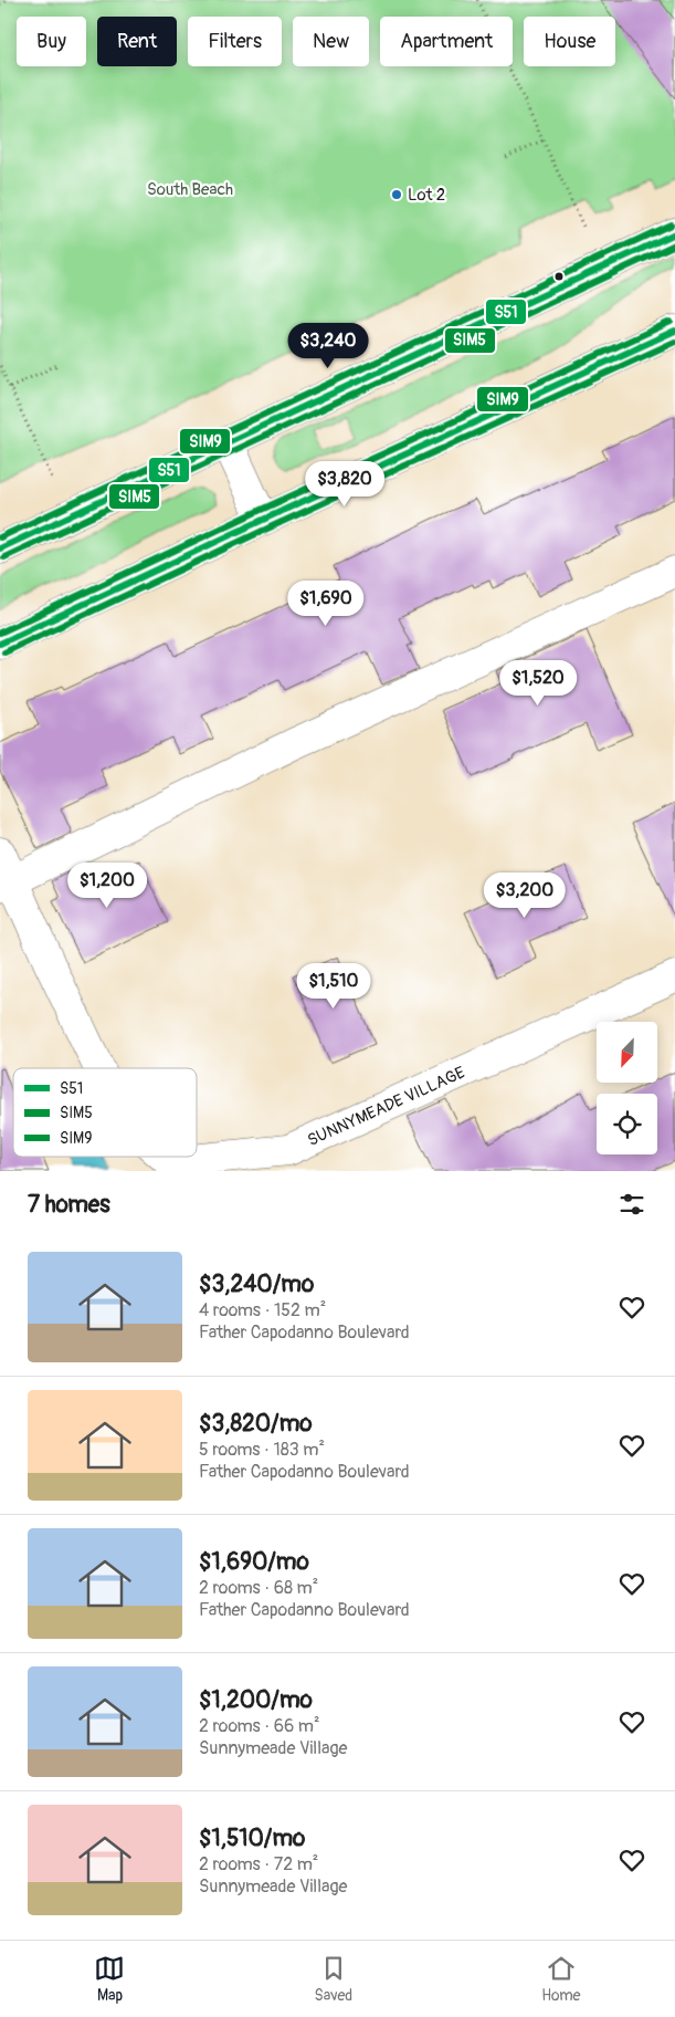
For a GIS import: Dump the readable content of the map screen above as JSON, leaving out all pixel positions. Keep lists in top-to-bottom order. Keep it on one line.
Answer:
{"streets":{"main road":["SUNNYMEADE VILLAGE"]},"parks":["South Beach"],"places":["Lot 2"],"lines":["transit line SIM9","transit line S51","transit line SIM5"],"legend":["S51","SIM5","SIM9"],"north":"bottom left","page":{"chip":["Buy","Rent","Filters","New","Apartment","House"],"price":["$3,240","$3,820","$1,690","$1,520","$1,200","$3,200","$1,510"],"heading":"7 homes","list":[{"name":"$3,240/mo","note":"4 rooms · 152 m² · Father Capodanno Boulevard"},{"name":"$3,820/mo","note":"5 rooms · 183 m² · Father Capodanno Boulevard"},{"name":"$1,690/mo","note":"2 rooms · 68 m² · Father Capodanno Boulevard"},{"name":"$1,200/mo","note":"2 rooms · 66 m² · Sunnymeade Village"},{"name":"$1,510/mo","note":"2 rooms · 72 m² · Sunnymeade Village"}],"tabs":["Map","Saved","Home"]}}
